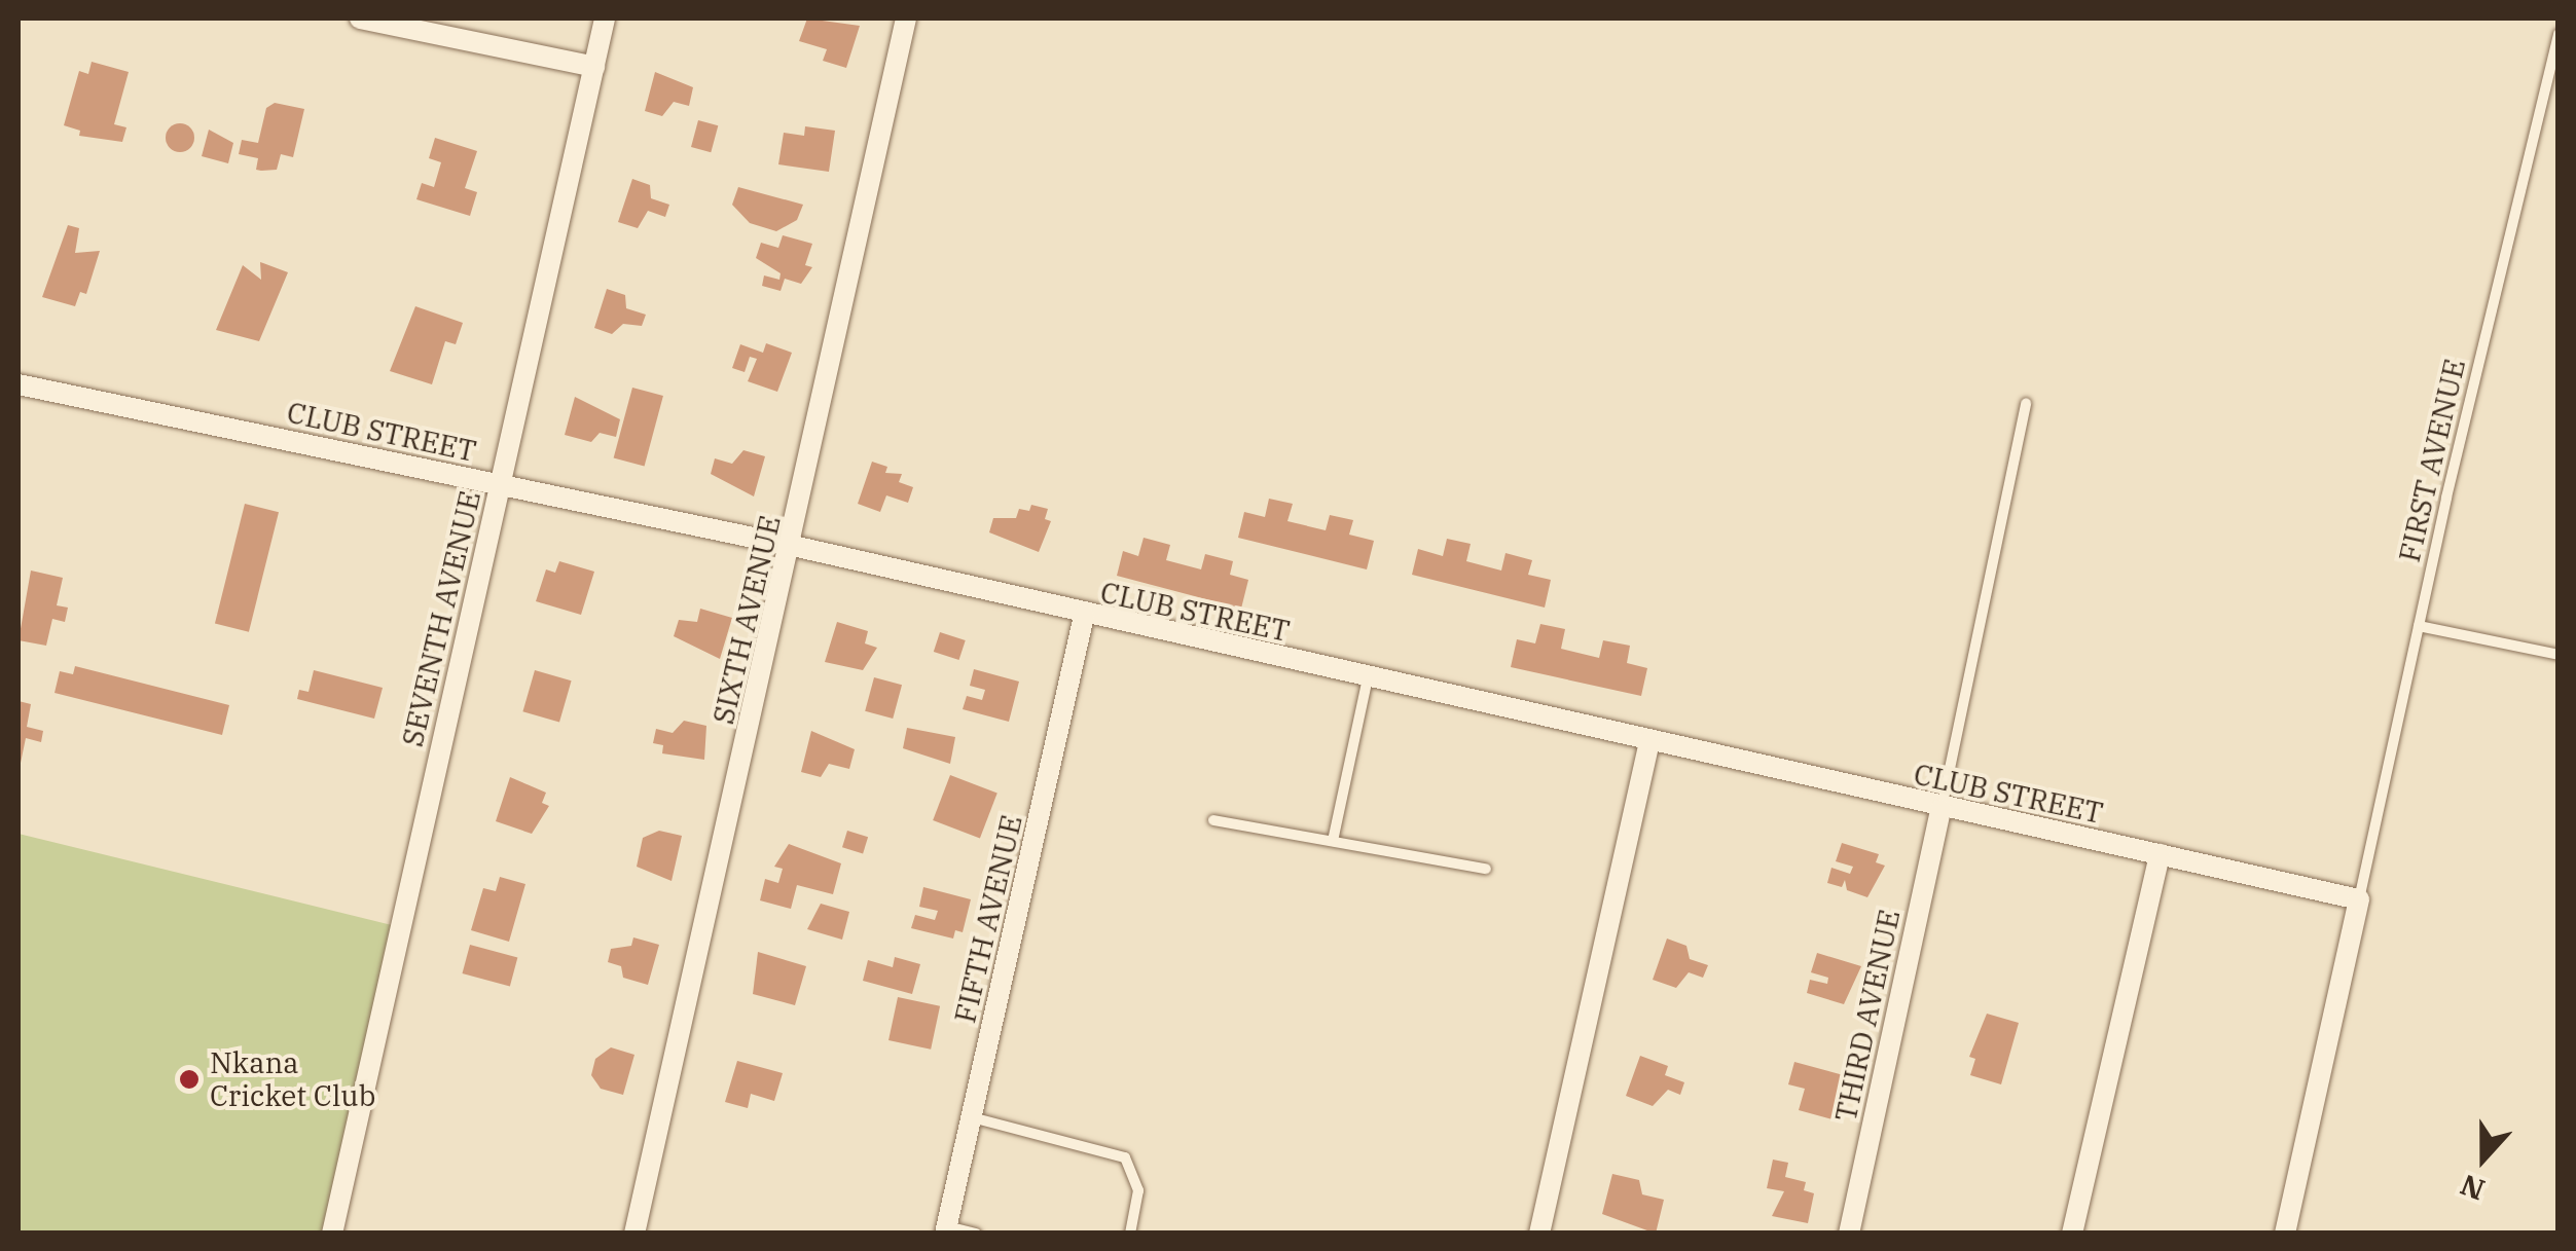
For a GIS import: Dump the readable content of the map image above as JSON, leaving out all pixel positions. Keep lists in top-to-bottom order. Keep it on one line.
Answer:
{"streets":{"street":["CLUB STREET","SEVENTH AVENUE","SIXTH AVENUE","FIFTH AVENUE","THIRD AVENUE"],"lane":["FIRST AVENUE"]},"crossings":[["CLUB STREET","FIRST AVENUE"],["CLUB STREET","SEVENTH AVENUE"],["CLUB STREET","SIXTH AVENUE"],["CLUB STREET","FIFTH AVENUE"],["CLUB STREET","THIRD AVENUE"]],"places":["Nkana Cricket Club"],"north":"bottom"}
